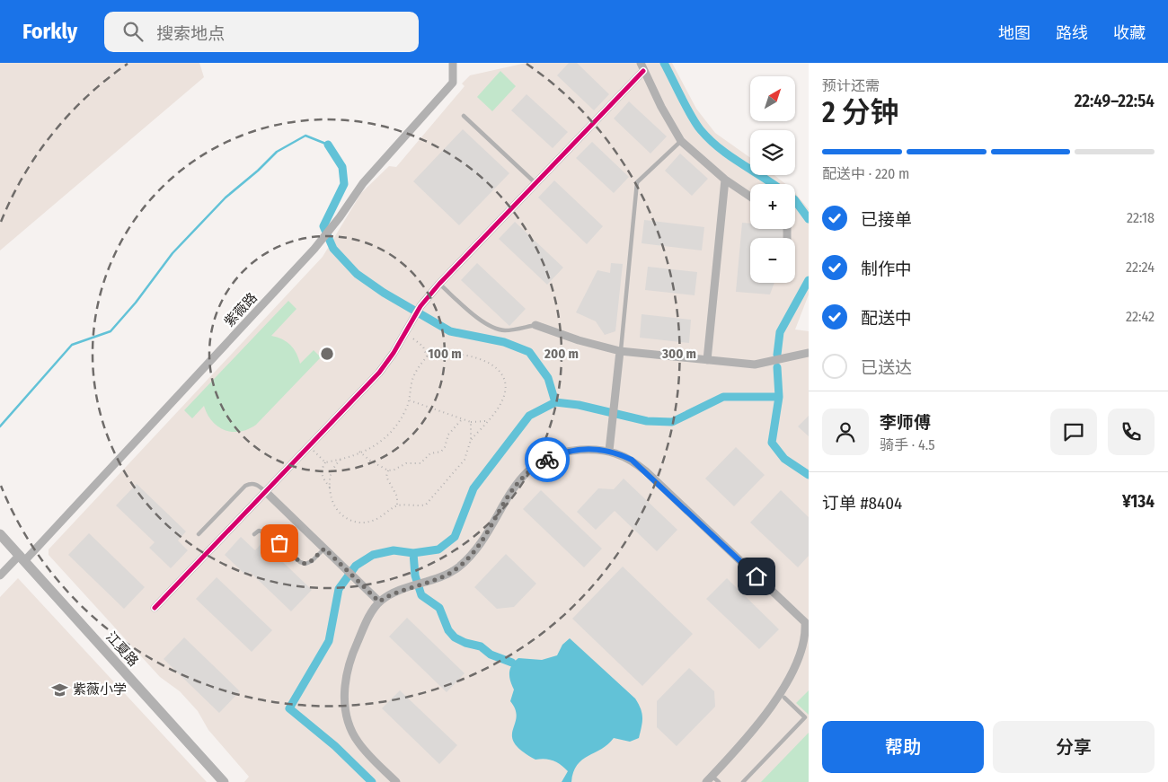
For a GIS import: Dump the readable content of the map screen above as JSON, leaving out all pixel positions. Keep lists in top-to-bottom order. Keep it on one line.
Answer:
{"streets":{"street":["紫薇路","江夏路"]},"crossings":[["紫薇路","江夏路"]],"places":{"school or university":["紫薇小学"]},"north":"top right","page":{"header":"Forkly","search":"搜索地点","nav":["地图","路线","收藏"],"heading":["2 分钟","预计还需","22:49–22:54"],"panel":["李师傅","骑手 · 4.5","订单 #8404","¥134"],"map_buttons":["+","−"],"bar":"配送中 · 220 m","list":[["已接单","22:18"],["制作中","22:24"],["配送中","22:42"],"已送达"],"buttons":["帮助","分享"]},"rings":["100 m","200 m","300 m"]}
